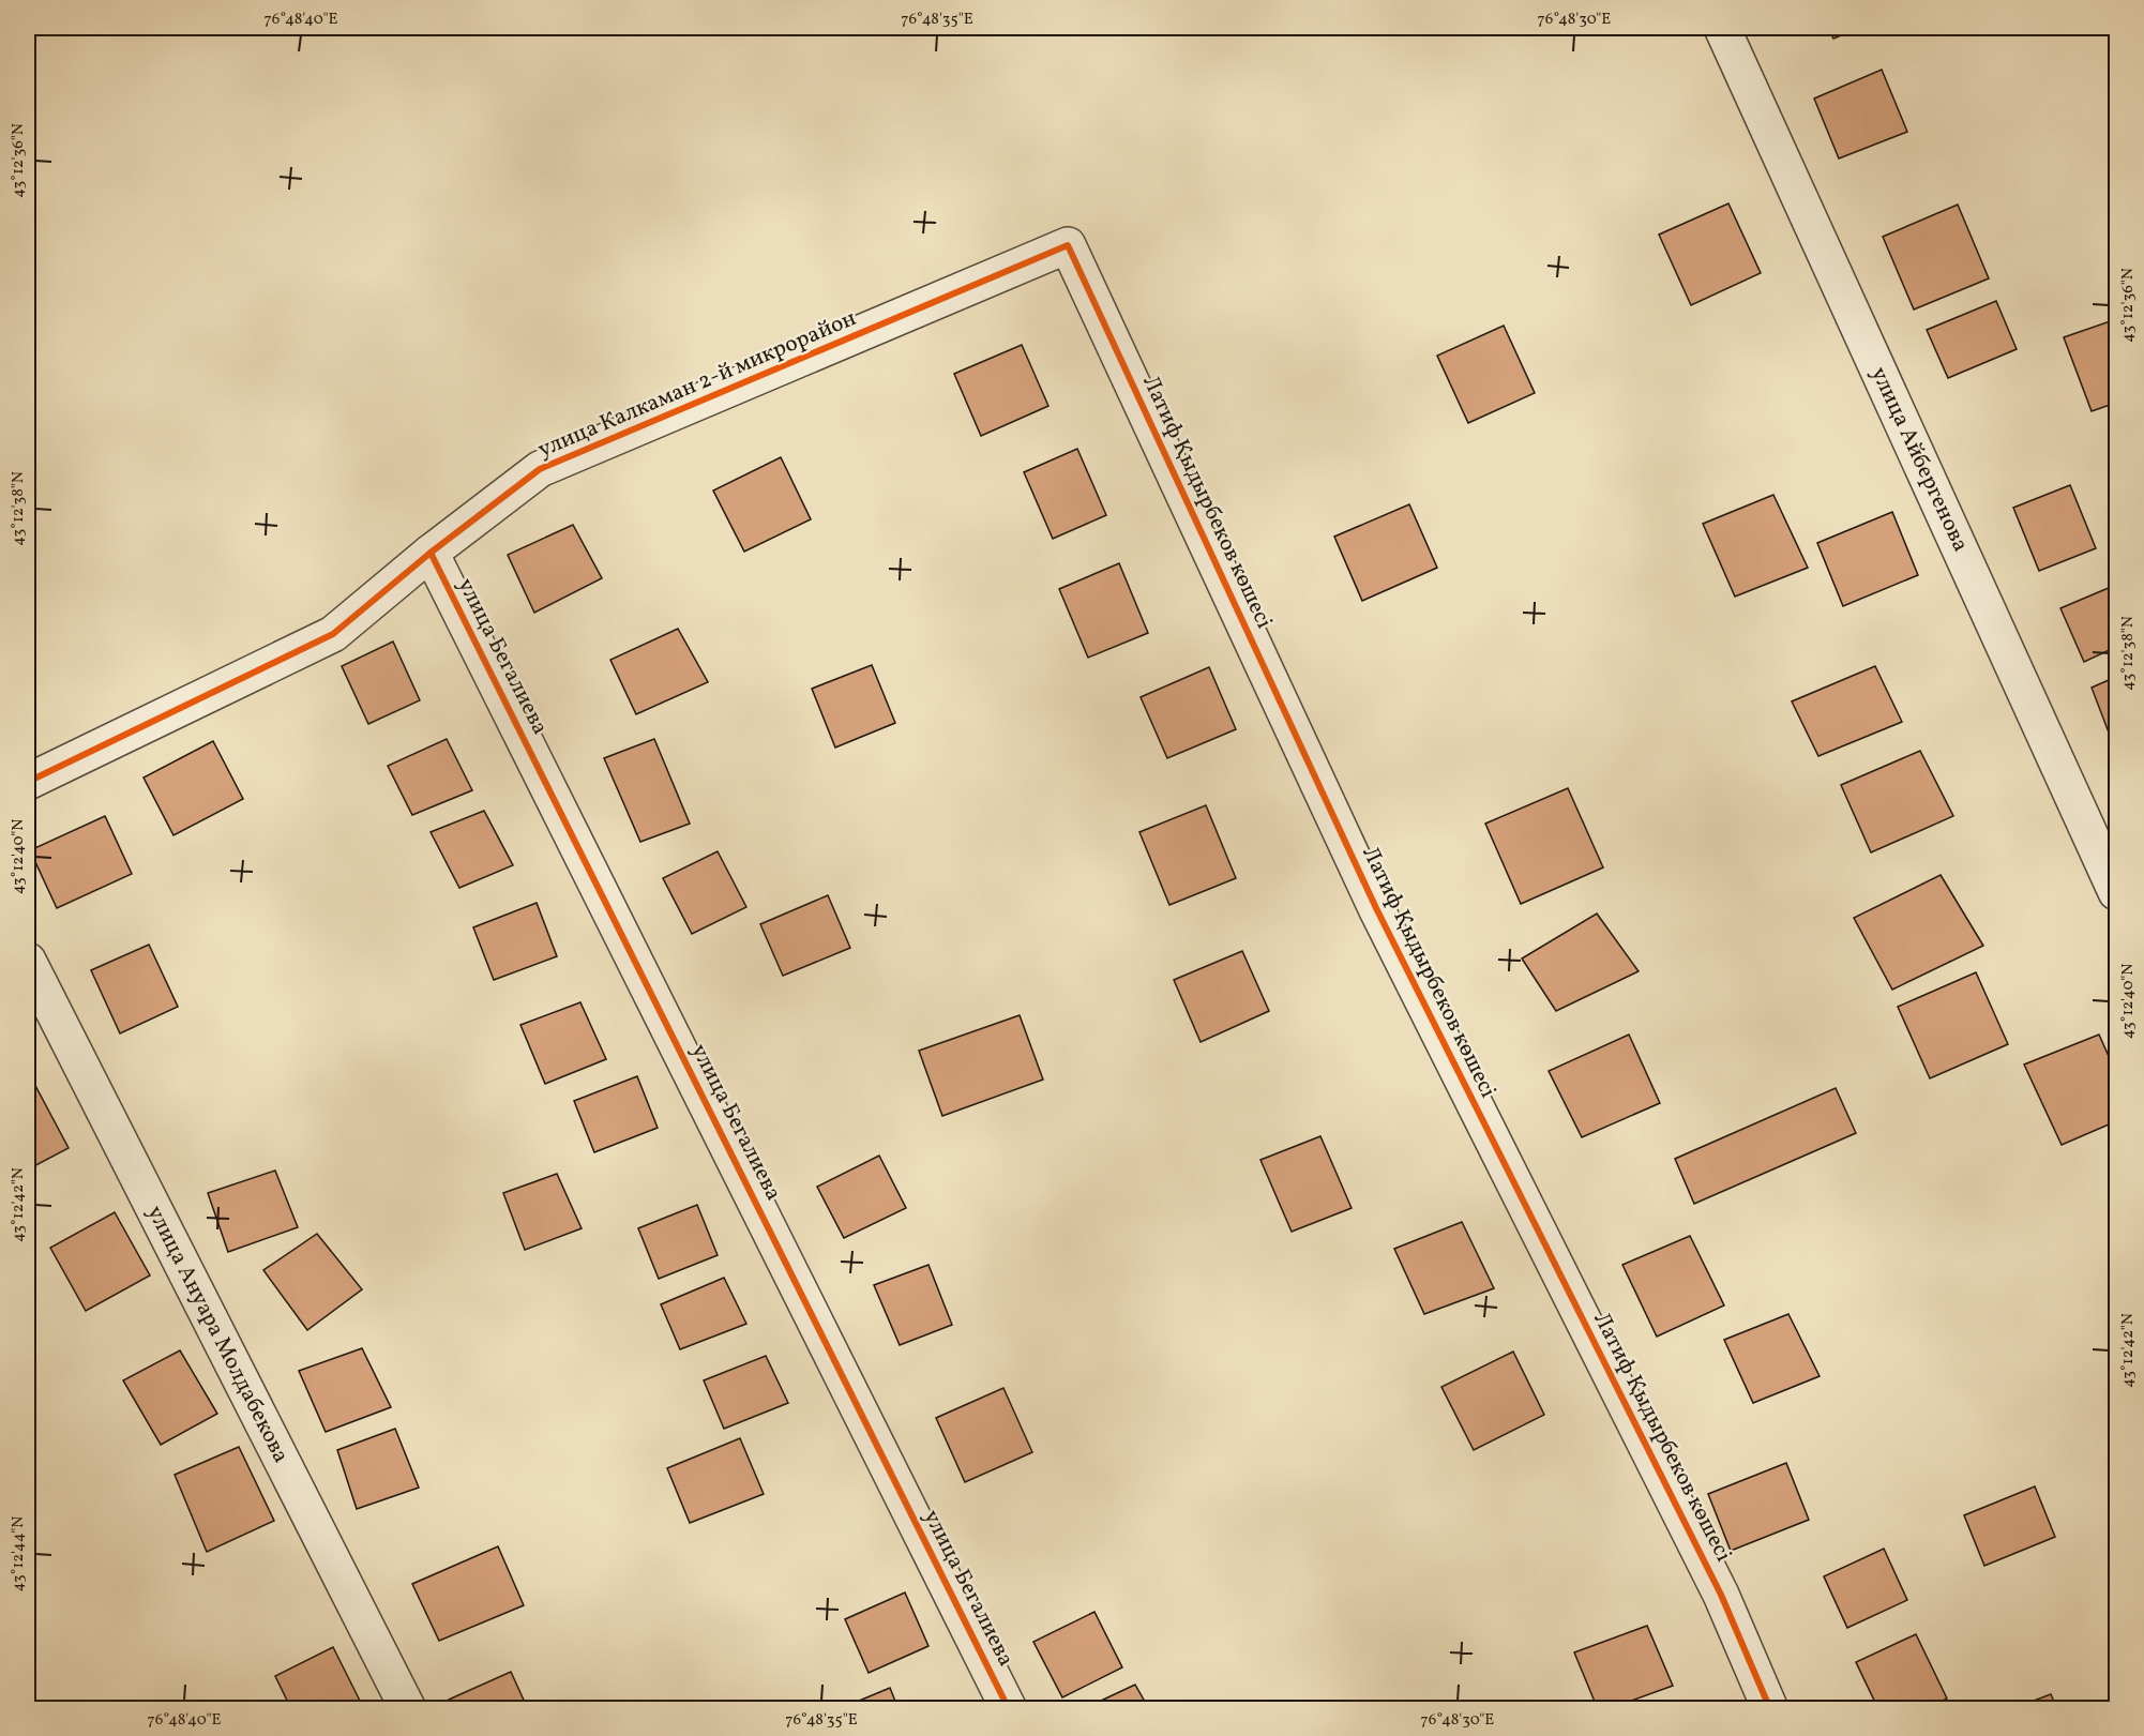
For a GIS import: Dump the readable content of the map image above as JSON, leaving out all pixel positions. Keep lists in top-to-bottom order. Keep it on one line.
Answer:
{"streets":{"street":["улица Калкаман 2-й микрорайон","улица Айбергенова","Латиф Қыдырбеков көшесі","улица Бегалиева","улица Ануара Молдабекова"]},"crossings":[["улица Калкаман 2-й микрорайон","Латиф Қыдырбеков көшесі"],["улица Калкаман 2-й микрорайон","улица Бегалиева"]],"coordinates":["76°48'40\"E","76°48'35\"E","76°48'30\"E","43°12'36\"N","43°12'38\"N","43°12'40\"N","43°12'42\"N","43°12'44\"N"]}
